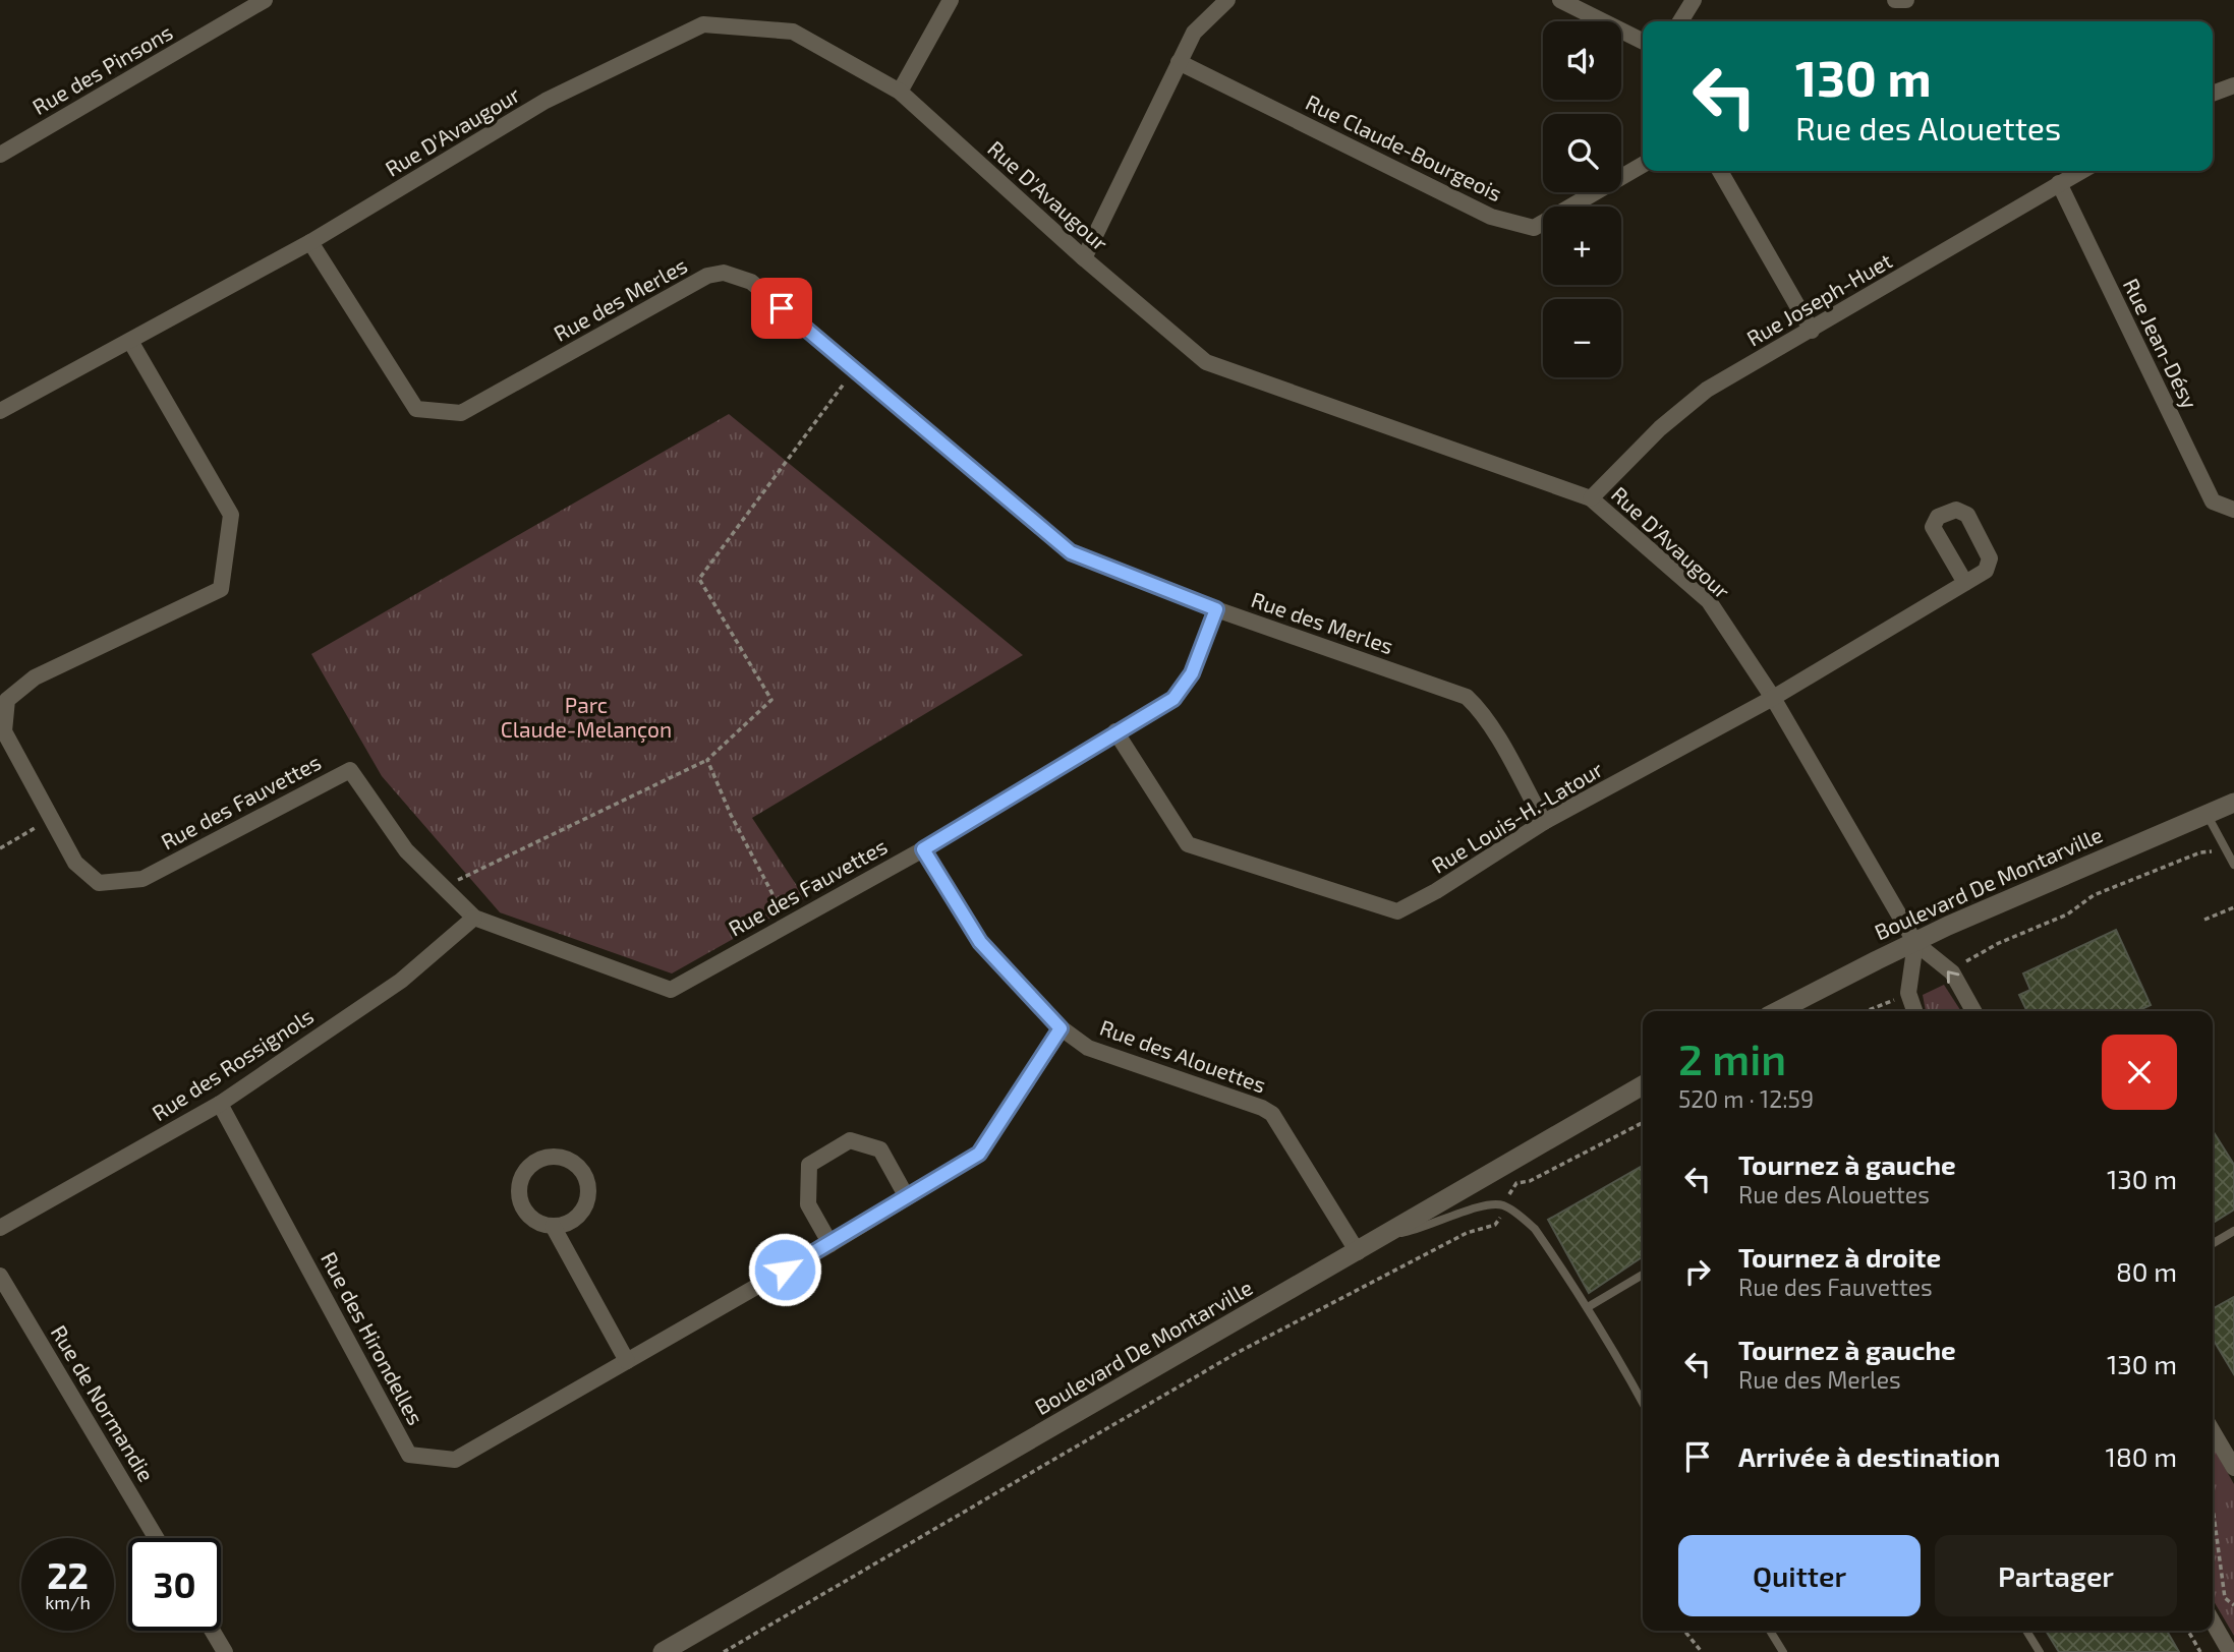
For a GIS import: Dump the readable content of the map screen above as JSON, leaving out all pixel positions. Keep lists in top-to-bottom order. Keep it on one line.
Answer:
{"streets":{"street":["Rue des Pinsons","Rue D'Avaugour","Rue Claude-Bourgeois","Rue des Merles","Rue Joseph-Huet","Rue Jean-Désy","Rue des Fauvettes","Rue Louis-H.-Latour","Boulevard De Montarville","Rue des Alouettes","Rue des Rossignols","Rue des Hirondelles","Rue de Normandie"]},"crossings":[["Rue D'Avaugour","Rue des Merles"],["Rue D'Avaugour","Rue Joseph-Huet"],["Rue D'Avaugour","Rue des Fauvettes"],["Rue D'Avaugour","Rue Louis-H.-Latour"],["Rue D'Avaugour","Boulevard De Montarville"],["Rue des Merles","Rue des Fauvettes"],["Rue des Merles","Rue Louis-H.-Latour"],["Rue Joseph-Huet","Rue Jean-Désy"],["Rue des Fauvettes","Rue Louis-H.-Latour"],["Rue des Fauvettes","Rue des Alouettes"],["Rue des Fauvettes","Rue des Rossignols"],["Boulevard De Montarville","Rue des Alouettes"],["Rue des Alouettes","Rue des Hirondelles"],["Rue des Rossignols","Rue des Hirondelles"]],"parks":["Parc Claude-Melançon"],"page":{"map_buttons":["+","−"],"turn":["130 m","Rue des Alouettes"],"heading":["2 min","520 m · 12:59"],"list":[{"name":"Tournez à gauche","note":"Rue des Alouettes","value":"130 m"},{"name":"Tournez à droite","note":"Rue des Fauvettes","value":"80 m"},{"name":"Tournez à gauche","note":"Rue des Merles","value":"130 m"},{"name":"Arrivée à destination","value":"180 m"}],"buttons":["Quitter","Partager"],"speed":"22 km/h","limit":"30"}}
